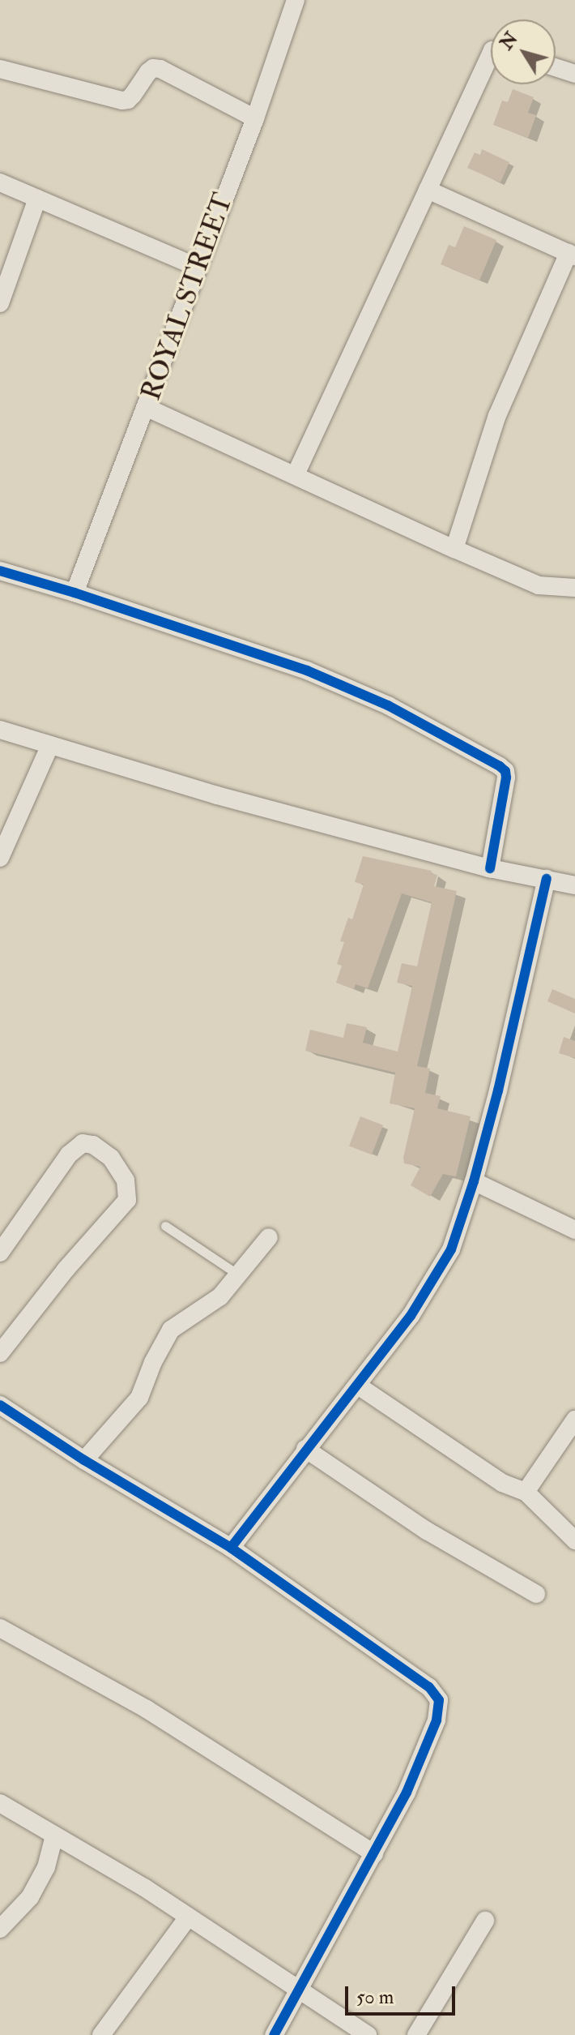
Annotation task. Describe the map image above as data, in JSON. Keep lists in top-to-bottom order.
{
  "streets": {
    "street": ["ROYAL STREET"]
  },
  "scale_bar": "50 m",
  "north": "top left"
}
